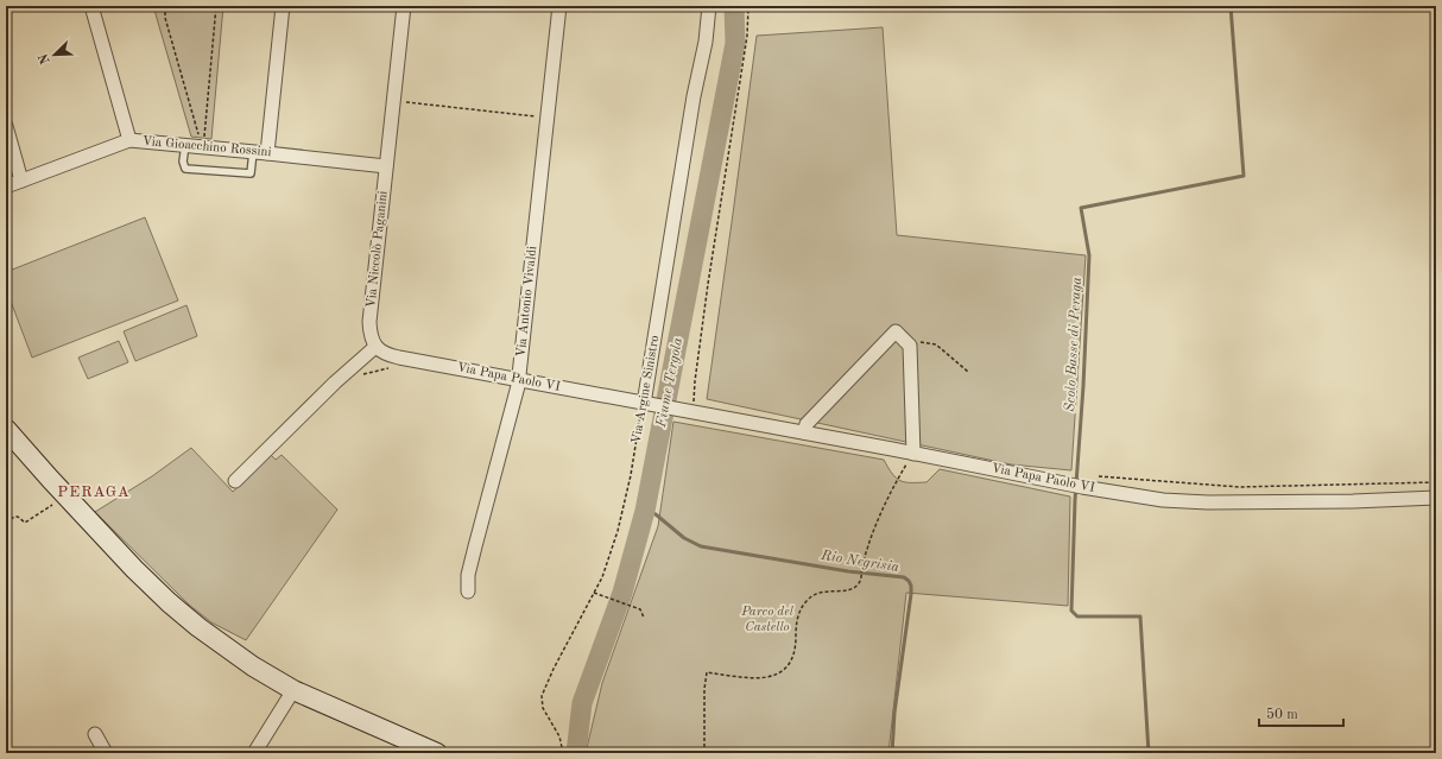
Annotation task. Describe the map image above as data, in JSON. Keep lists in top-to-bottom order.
{
  "streets": {
    "street": [
      "Via Gioacchino Rossini",
      "Via Niccolò Paganini",
      "Via Antonio Vivaldi",
      "Via Papa Paolo VI",
      "Via Argine Sinistro"
    ]
  },
  "crossings": [
    ["Via Gioacchino Rossini", "Via Niccolò Paganini"],
    ["Via Niccolò Paganini", "Via Papa Paolo VI"],
    ["Via Antonio Vivaldi", "Via Papa Paolo VI"],
    ["Via Papa Paolo VI", "Via Argine Sinistro"]
  ],
  "districts": ["PERAGA"],
  "water": ["Scolo Basse di Peraga", "Fiume Tergola", "Rio Negrisia"],
  "parks": ["Parco del Castello"],
  "scale_bar": "50 m",
  "north": "bottom left"
}
